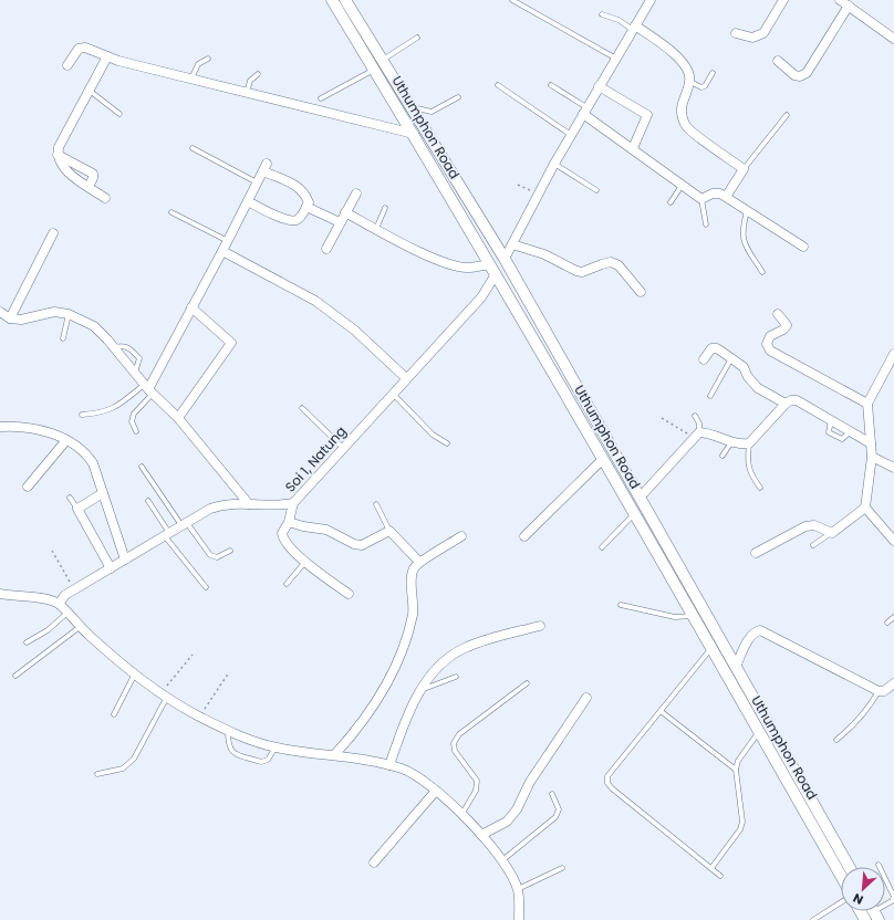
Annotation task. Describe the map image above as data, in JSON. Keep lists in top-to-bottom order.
{
  "streets": {
    "street": ["Uthumphon Road", "Soi 1, Natung"]
  },
  "crossings": [
    ["Uthumphon Road", "Soi 1, Natung"]
  ],
  "north": "bottom left"
}
